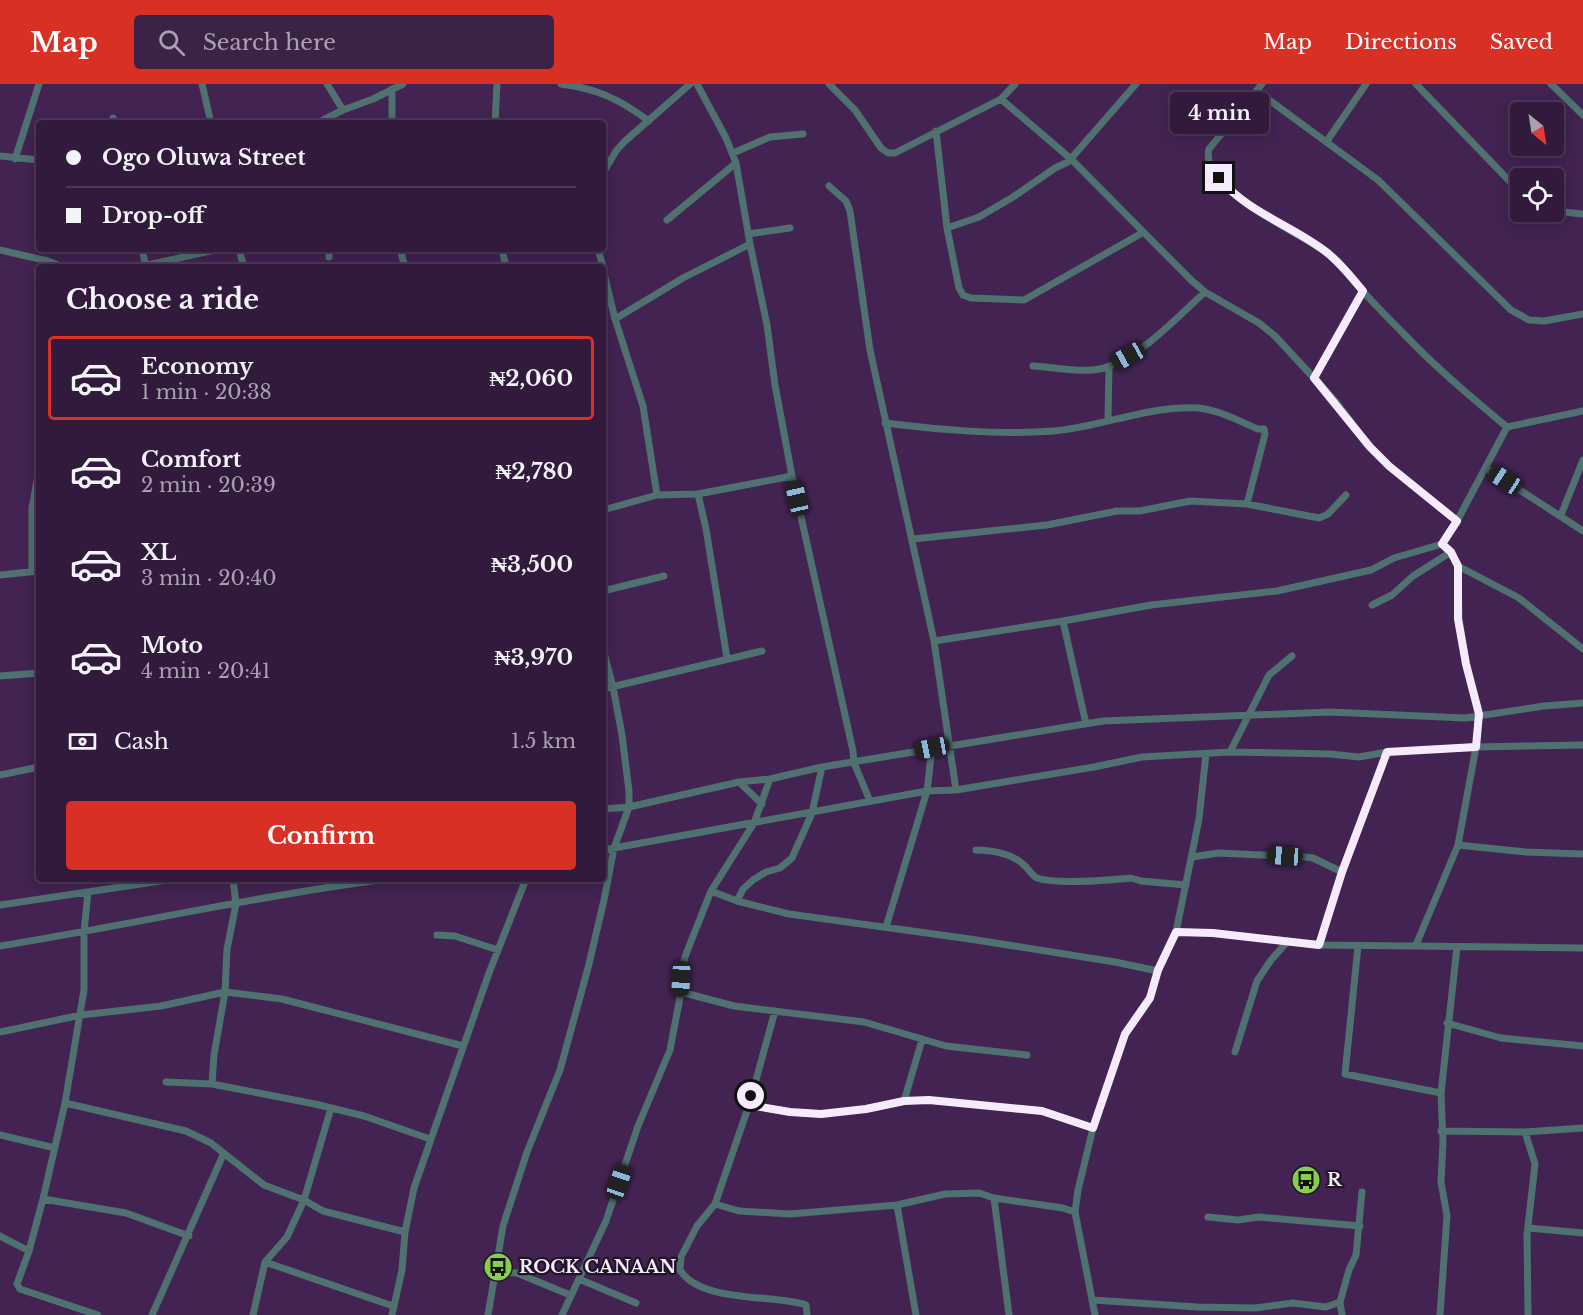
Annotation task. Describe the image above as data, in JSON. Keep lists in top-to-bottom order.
{
  "places": {
    "bus stop": ["R", "ROCK CANAAN"]
  },
  "north": "bottom right",
  "page": {
    "header": "Map",
    "search": "Search here",
    "nav": ["Map", "Directions", "Saved"],
    "bubble": "4 min",
    "banner": ["Ogo Oluwa Street", "Drop-off"],
    "heading": "Choose a ride",
    "list": [
      {
        "name": "Economy",
        "note": "1 min · 20:38",
        "value": "₦2,060"
      },
      {
        "name": "Comfort",
        "note": "2 min · 20:39",
        "value": "₦2,780"
      },
      {
        "name": "XL",
        "note": "3 min · 20:40",
        "value": "₦3,500"
      },
      {
        "name": "Moto",
        "note": "4 min · 20:41",
        "value": "₦3,970"
      }
    ],
    "pay": ["Cash", "1.5 km"],
    "buttons": "Confirm"
  }
}
